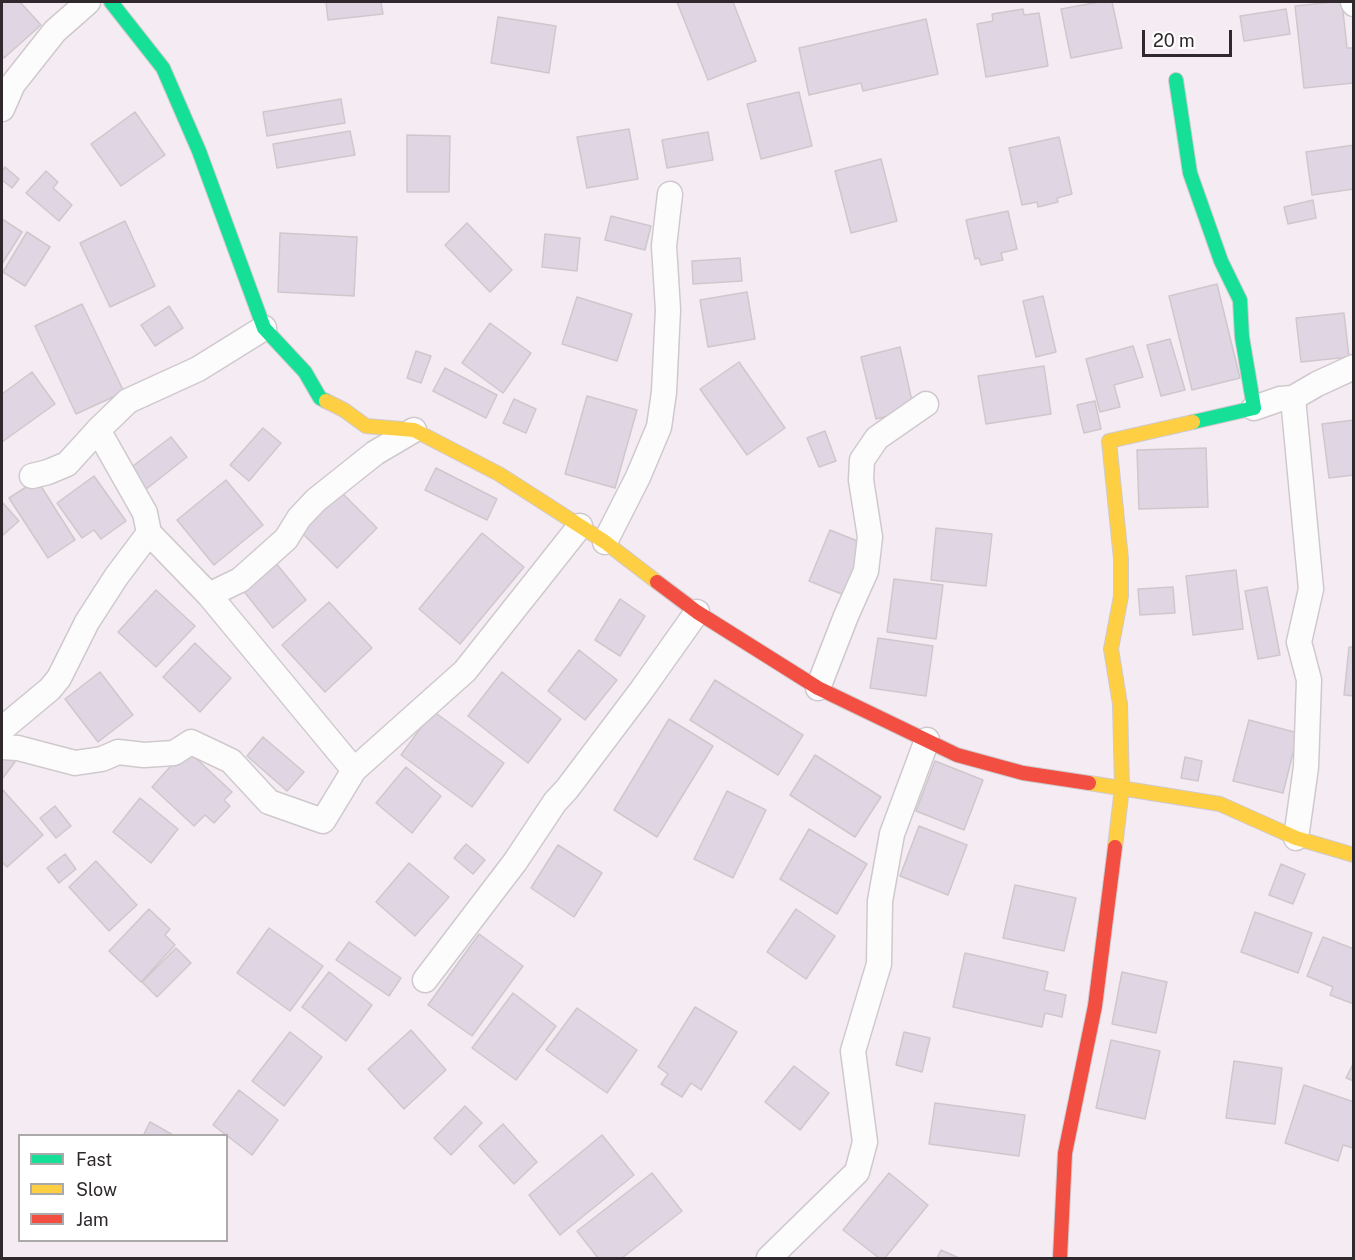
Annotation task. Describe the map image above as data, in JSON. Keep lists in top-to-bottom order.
{
  "legend": ["Fast", "Slow", "Jam"],
  "scale_bar": "20 m"
}
